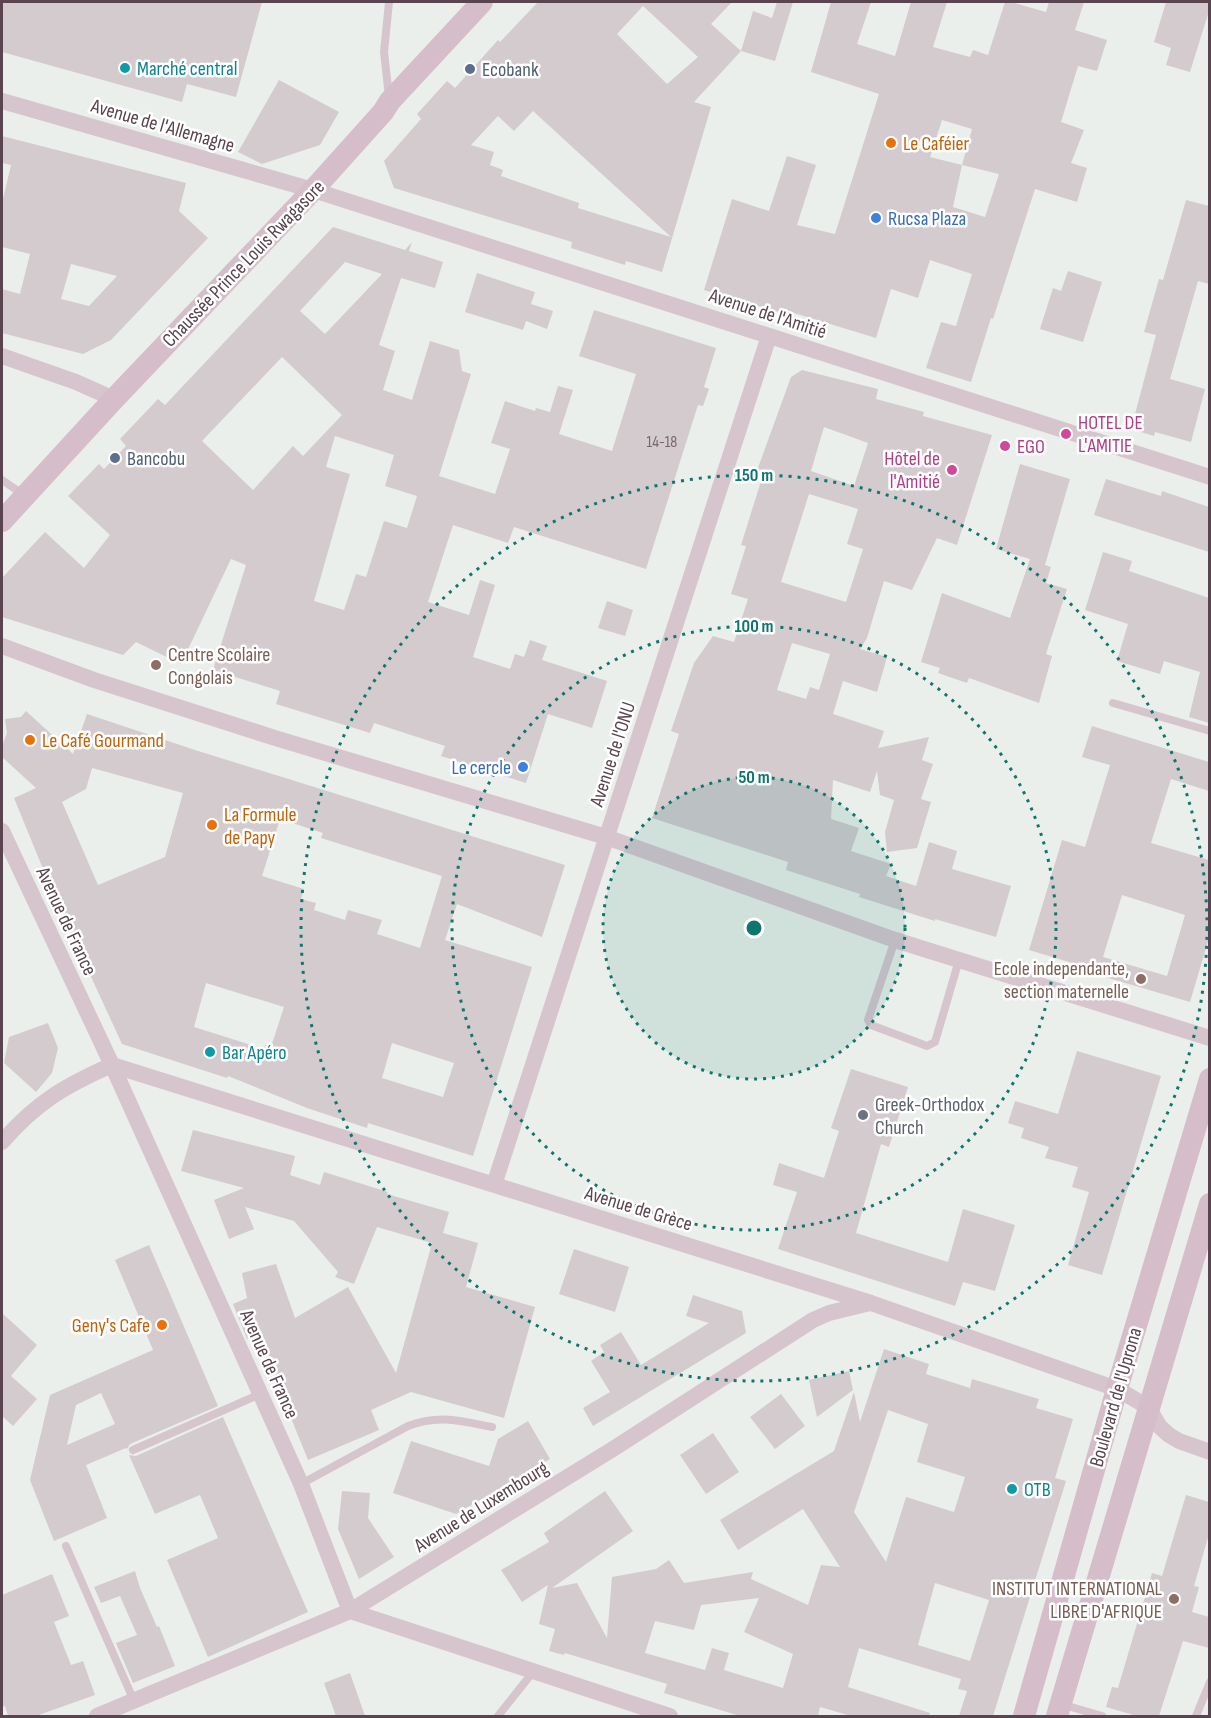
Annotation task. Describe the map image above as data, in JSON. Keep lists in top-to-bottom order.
{
  "streets": {
    "street": [
      "Avenue de l'Allemagne",
      "Chaussée Prince Louis Rwagasore",
      "Avenue de l'Amitié",
      "Avenue de l'ONU",
      "Avenue de France",
      "Avenue de Grèce",
      "Boulevard de l'Uprona",
      "Avenue de Luxembourg"
    ]
  },
  "crossings": [
    ["Avenue de l'Allemagne", "Chaussée Prince Louis Rwagasore"],
    ["Avenue de l'Allemagne", "Avenue de l'Amitié"],
    ["Chaussée Prince Louis Rwagasore", "Avenue de l'Amitié"],
    ["Avenue de l'Amitié", "Avenue de l'ONU"],
    ["Avenue de l'ONU", "Avenue de Grèce"],
    ["Avenue de France", "Avenue de Grèce"],
    ["Avenue de France", "Avenue de Luxembourg"],
    ["Avenue de Grèce", "Boulevard de l'Uprona"],
    ["Avenue de Grèce", "Avenue de Luxembourg"]
  ],
  "places": [
    "Marché central",
    "Ecobank",
    "Le Caféier",
    "Rucsa Plaza",
    "HOTEL DE L'AMITIE",
    "EGO",
    "Bancobu",
    "Hôtel de l'Amitié",
    "Centre Scolaire Congolais",
    "Le Café Gourmand",
    "Le cercle",
    "La Formule de Papy",
    "Ecole independante, section maternelle",
    "Bar Apéro",
    "Greek-Orthodox Church",
    "Geny's Cafe",
    "OTB",
    "INSTITUT INTERNATIONAL LIBRE D'AFRIQUE"
  ],
  "house_numbers": ["14-18"],
  "rings": ["150 m", "100 m", "50 m"]
}
